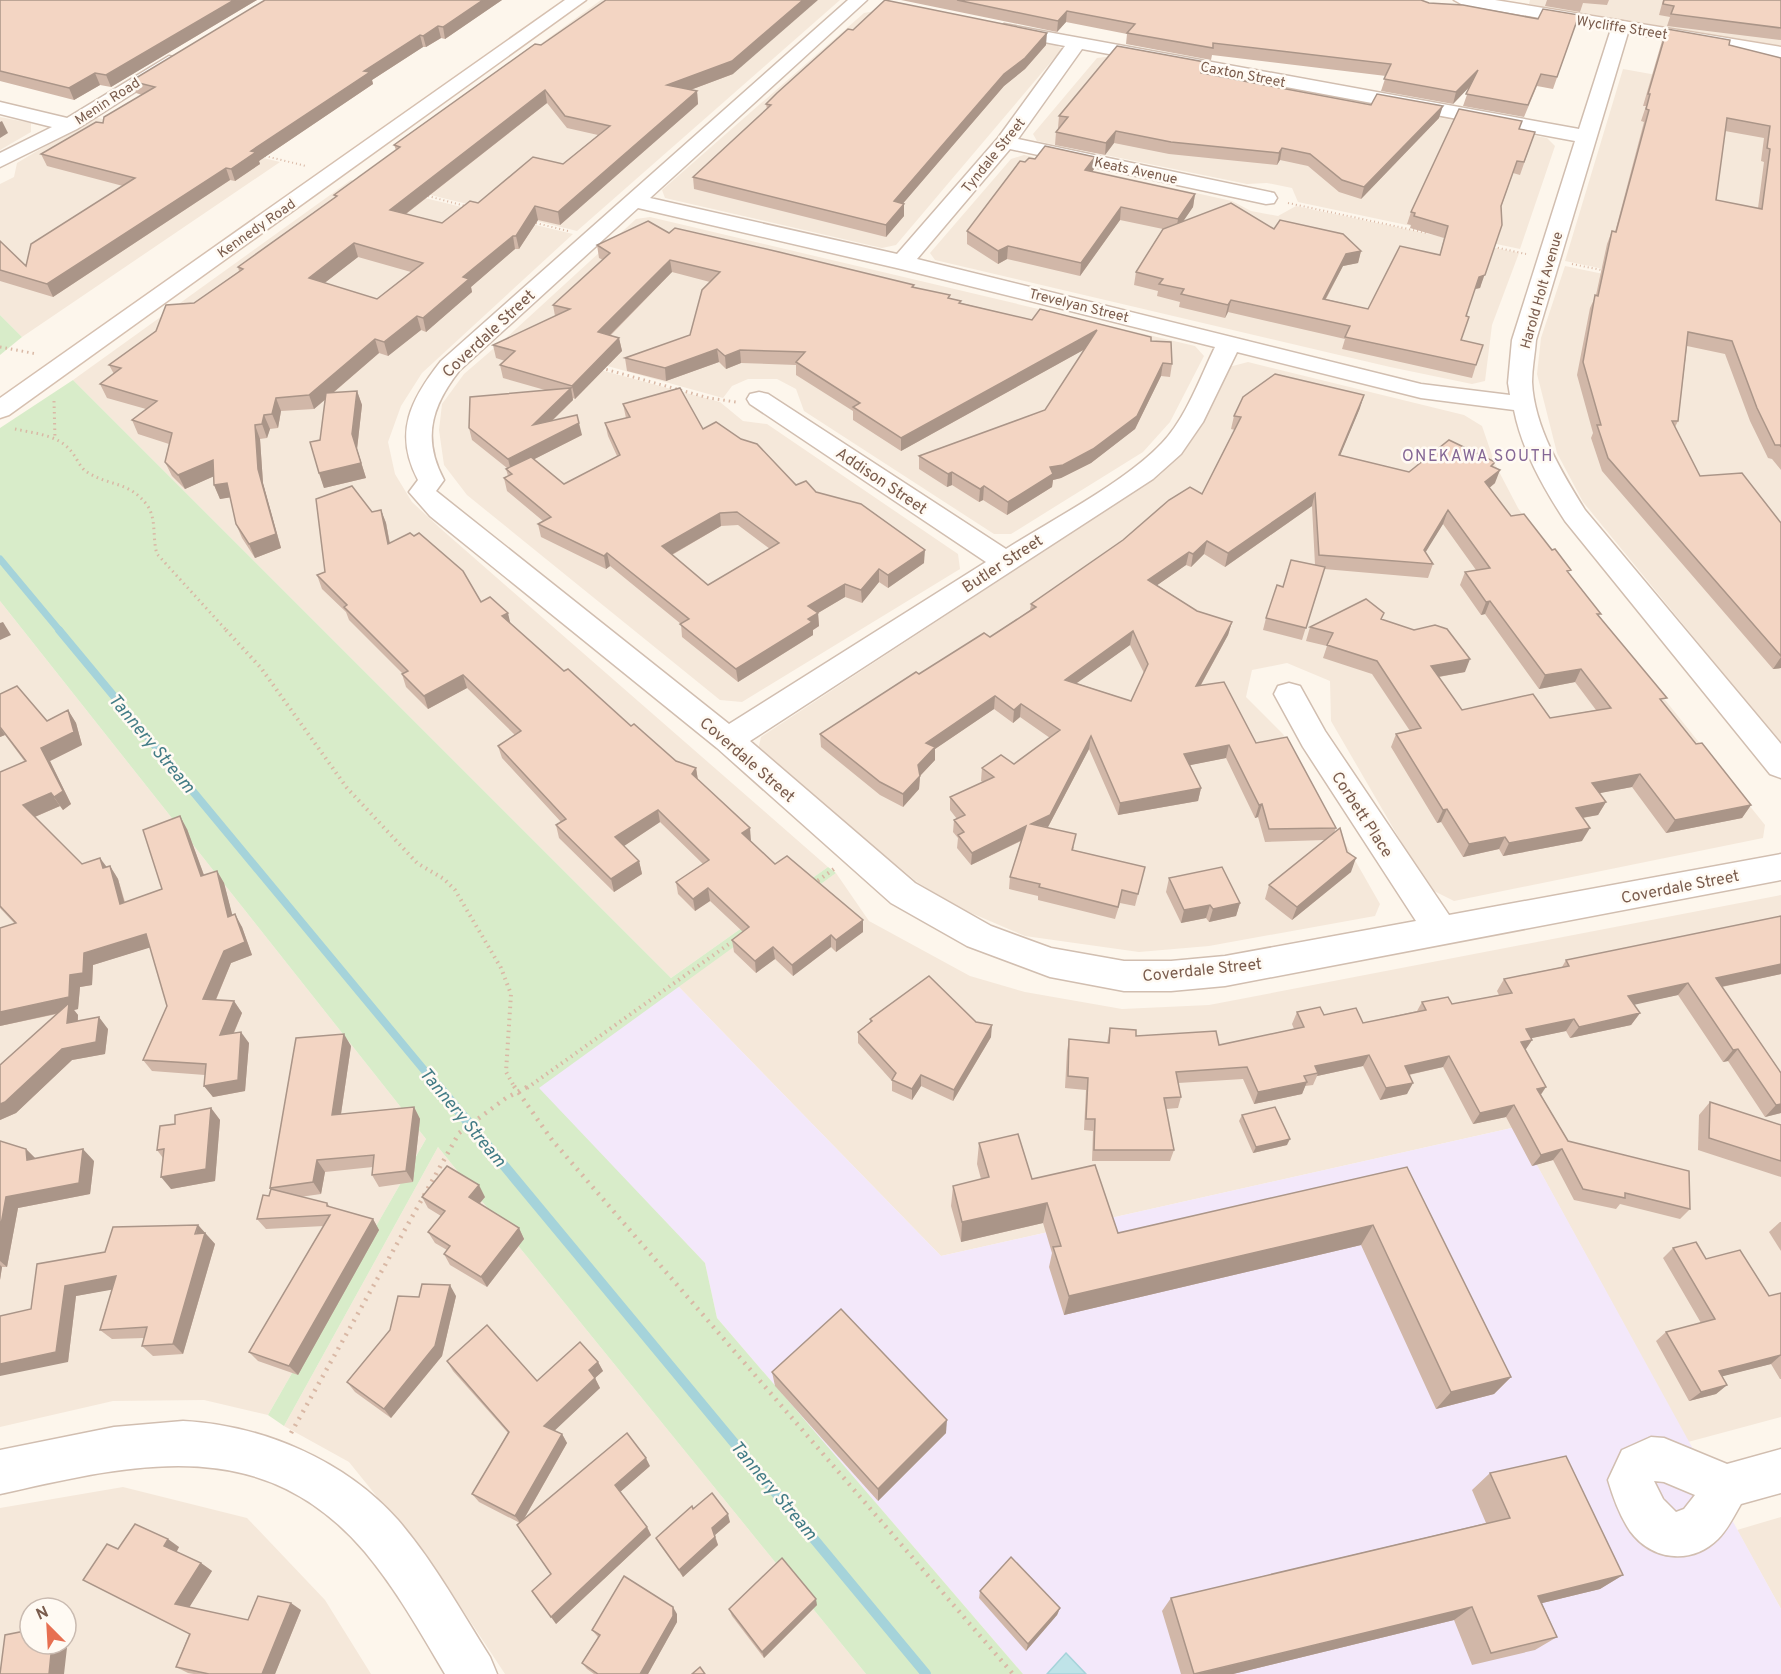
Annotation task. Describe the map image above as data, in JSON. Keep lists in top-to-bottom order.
{
  "streets": {
    "street": [
      "Wycliffe Street",
      "Caxton Street",
      "Menin Road",
      "Tyndale Street",
      "Keats Avenue",
      "Kennedy Road",
      "Harold Holt Avenue",
      "Trevelyan Street",
      "Coverdale Street",
      "Addison Street",
      "Butler Street",
      "Corbett Place"
    ]
  },
  "crossings": [
    ["Wycliffe Street", "Harold Holt Avenue"],
    ["Caxton Street", "Tyndale Street"],
    ["Caxton Street", "Harold Holt Avenue"],
    ["Tyndale Street", "Keats Avenue"],
    ["Tyndale Street", "Trevelyan Street"],
    ["Harold Holt Avenue", "Trevelyan Street"],
    ["Trevelyan Street", "Coverdale Street"],
    ["Trevelyan Street", "Butler Street"],
    ["Coverdale Street", "Butler Street"],
    ["Coverdale Street", "Corbett Place"],
    ["Addison Street", "Butler Street"]
  ],
  "districts": ["ONEKAWA SOUTH"],
  "water": ["Tannery Stream"],
  "north": "top left"
}
